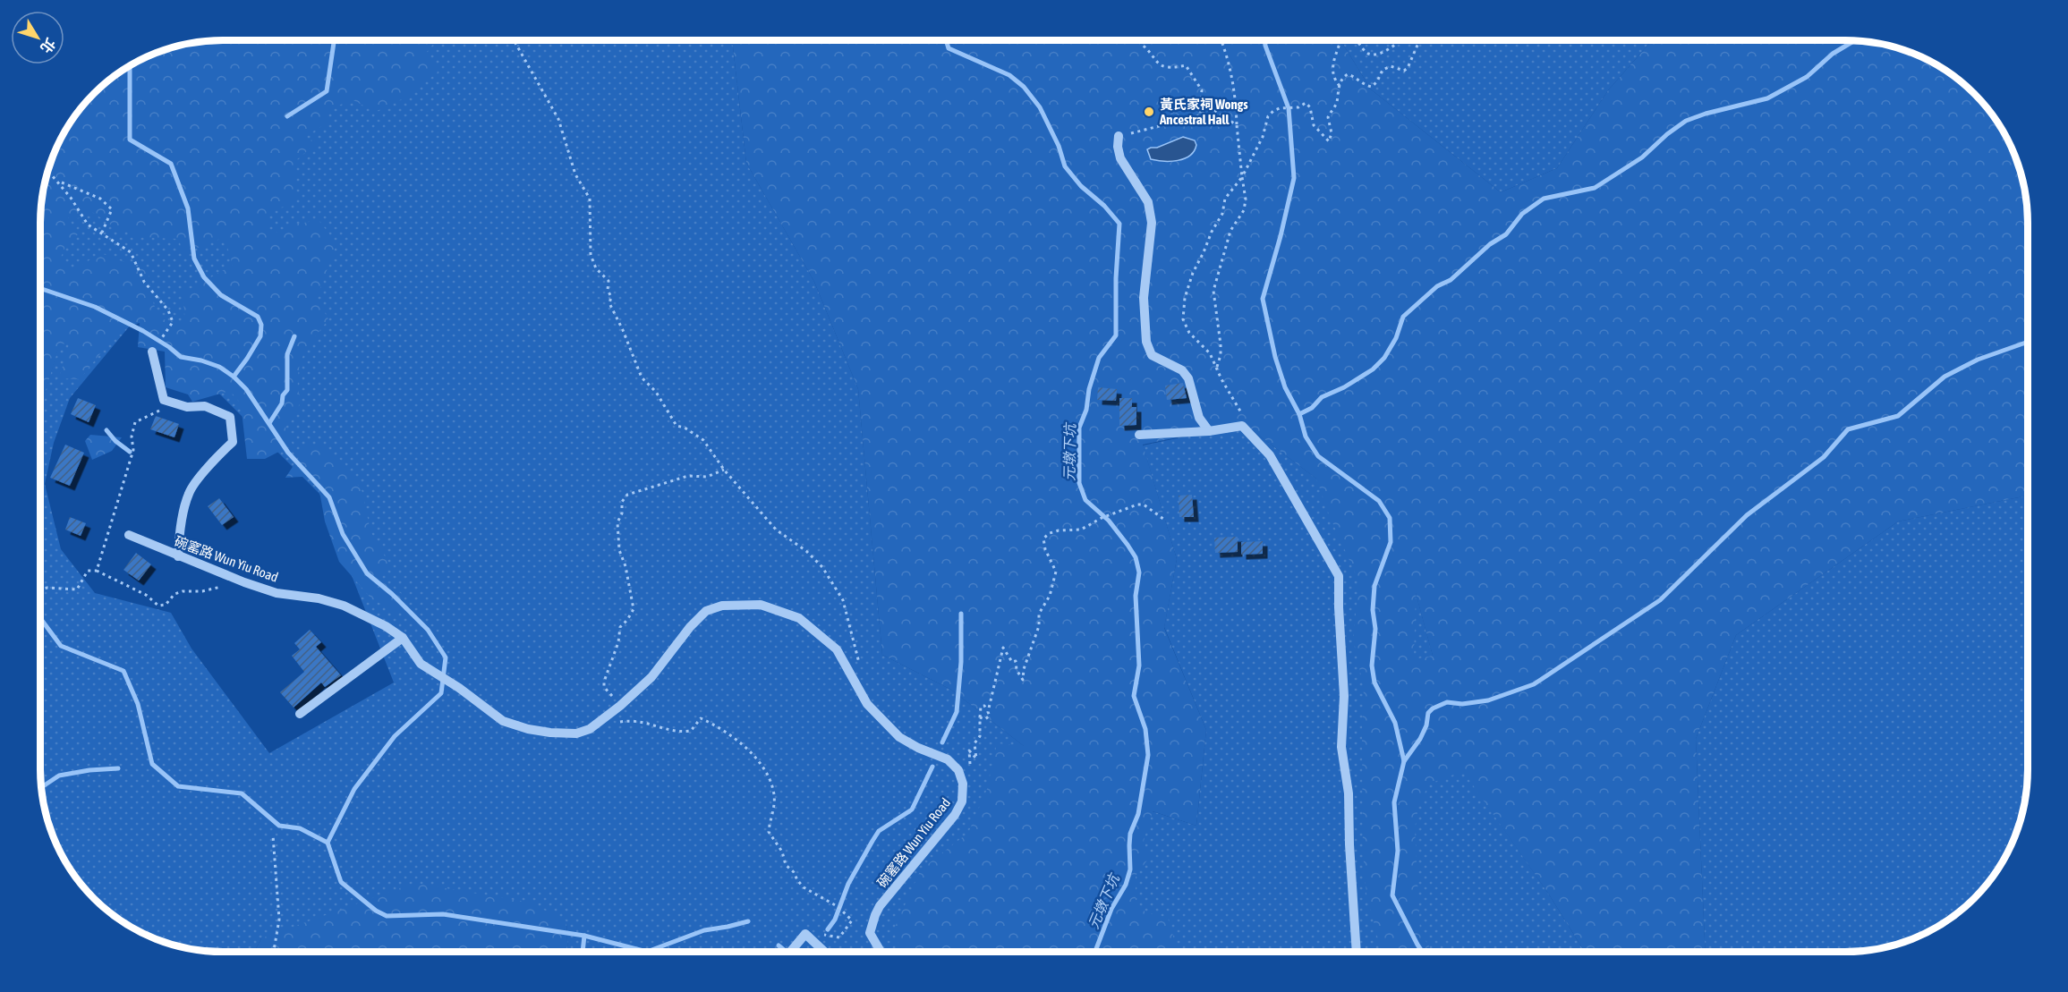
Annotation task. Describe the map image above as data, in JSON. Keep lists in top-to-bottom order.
{
  "streets": {
    "street": ["碗窰路 Wun Yiu Road"]
  },
  "water": ["元墩下坑"],
  "places": ["黃氏家祠 Wongs Ancestral Hall"],
  "north": "bottom right"
}
